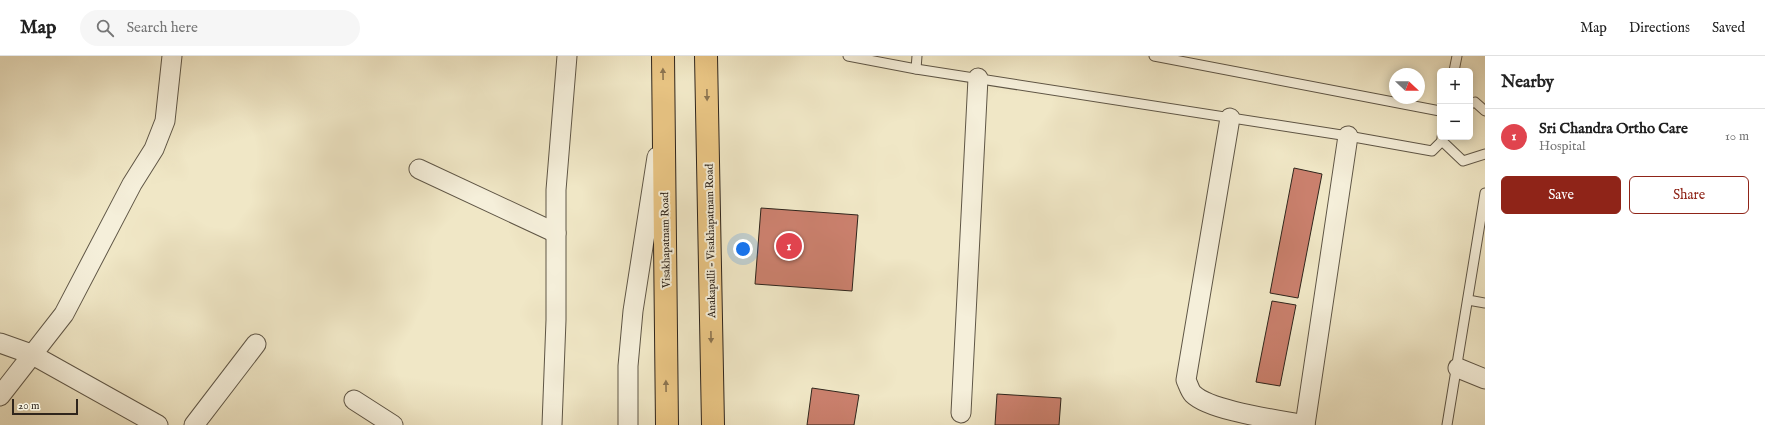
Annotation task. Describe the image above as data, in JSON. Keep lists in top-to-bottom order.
{
  "streets": {
    "main road": ["Visakhapatnam Road", "Anakapalli - Visakhapatnam Road"]
  },
  "one_way": ["Visakhapatnam Road", "Anakapalli - Visakhapatnam Road"],
  "scale_bar": "20 m",
  "north": "right",
  "page": {
    "header": "Map",
    "search": "Search here",
    "nav": ["Map", "Directions", "Saved"],
    "heading": "Nearby",
    "map_buttons": ["+", "−"],
    "list": [
      {
        "mark": "1",
        "name": "Sri Chandra Ortho Care",
        "note": "Hospital",
        "value": "10 m"
      }
    ],
    "buttons": ["Save", "Share"],
    "pins": "1",
    "scale": "20 m"
  }
}
